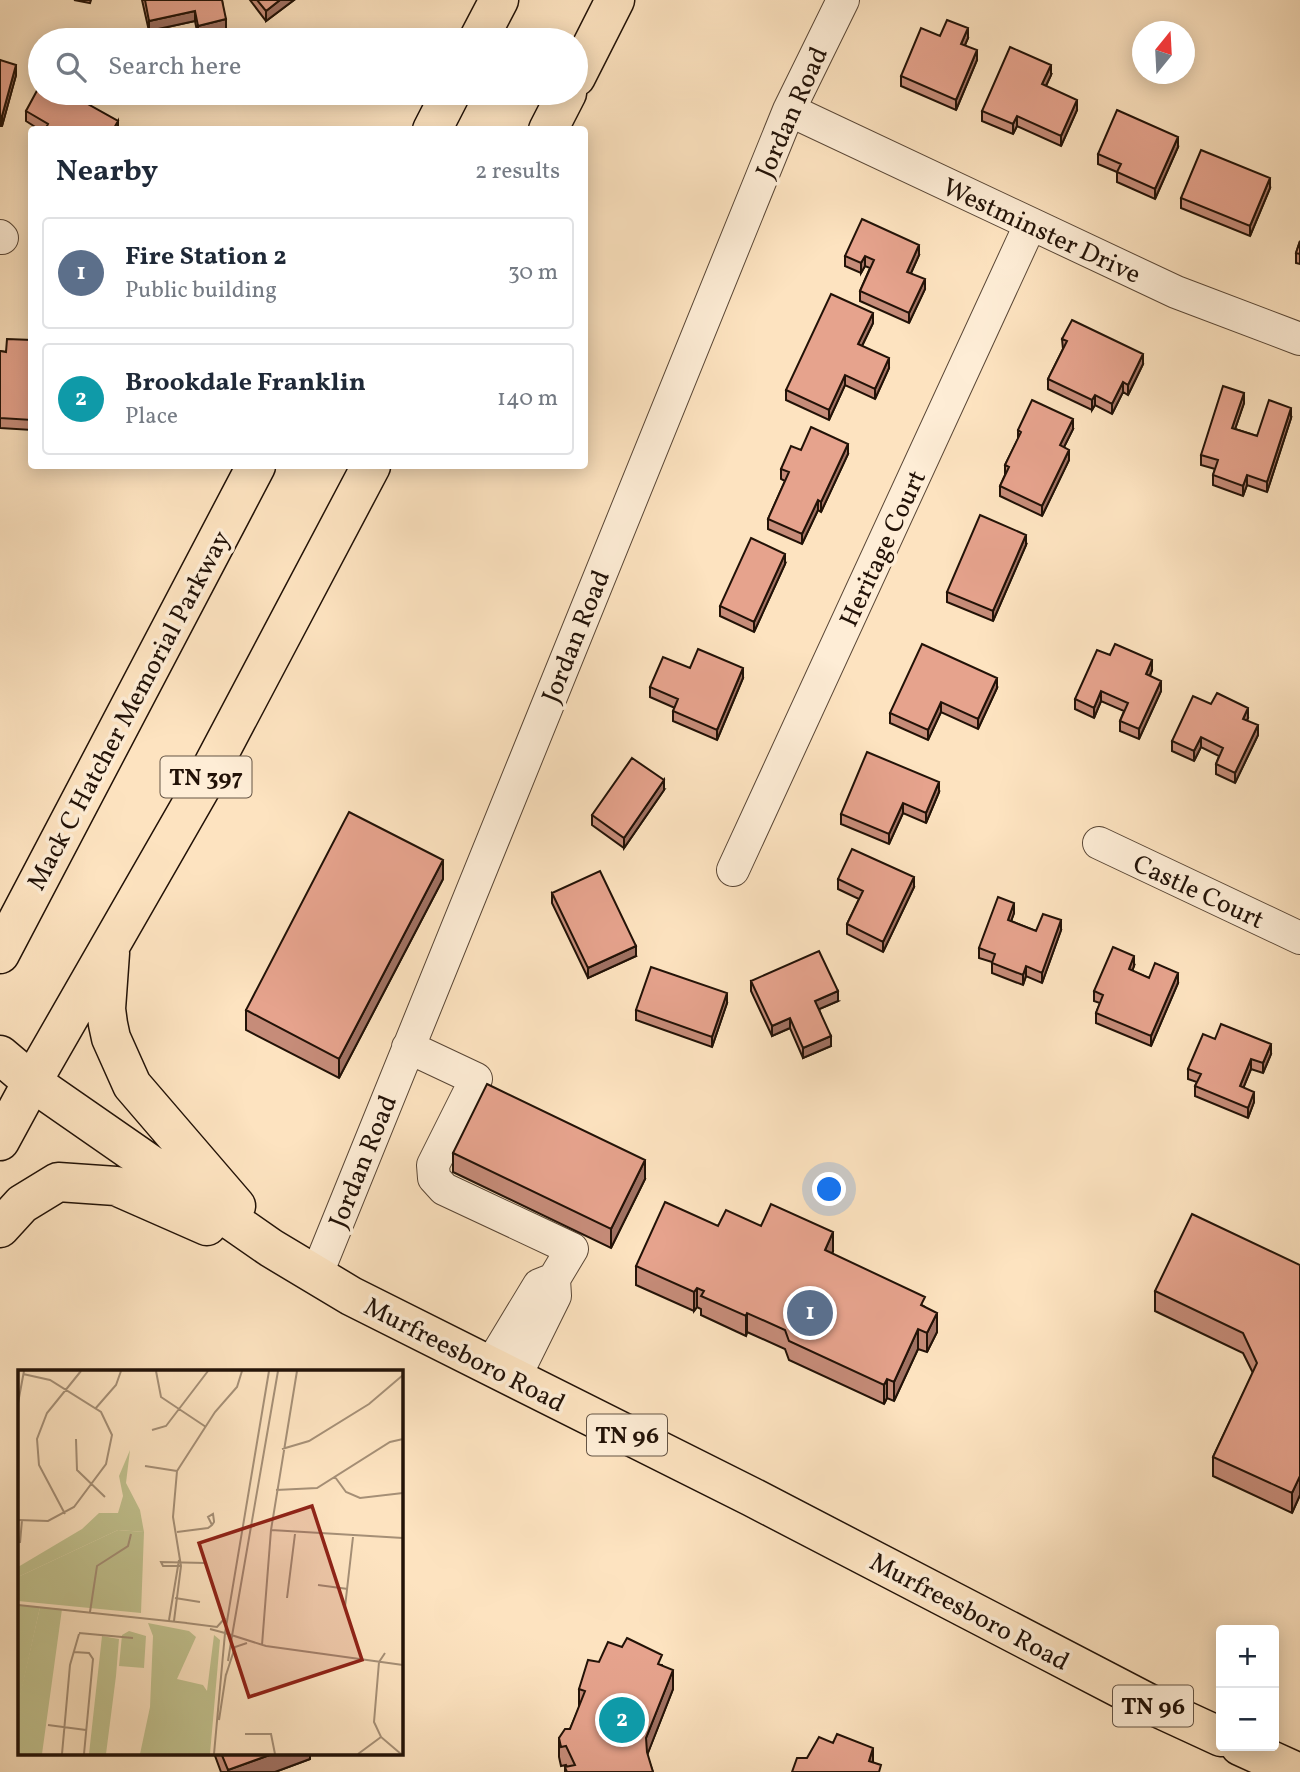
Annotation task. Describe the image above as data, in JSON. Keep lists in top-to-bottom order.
{
  "streets": {
    "main road": [
      "Mack C Hatcher Memorial Parkway",
      "TN 397",
      "Murfreesboro Road",
      "TN 96"
    ],
    "street": [
      "Jordan Road",
      "Westminster Drive",
      "Heritage Court",
      "Castle Court"
    ]
  },
  "crossings": [
    ["Jordan Road", "Westminster Drive"],
    ["Jordan Road", "Murfreesboro Road"],
    ["Westminster Drive", "Heritage Court"],
    ["TN 397", "Murfreesboro Road"]
  ],
  "north": "top",
  "page": {
    "search": "Search here",
    "heading": ["Nearby", "2 results"],
    "list": [
      {
        "mark": "1",
        "name": "Fire Station 2",
        "note": "Public building",
        "value": "30 m"
      },
      {
        "mark": "2",
        "name": "Brookdale Franklin",
        "note": "Place",
        "value": "140 m"
      }
    ],
    "pins": ["1", "2"],
    "map_buttons": ["+", "−"]
  }
}
